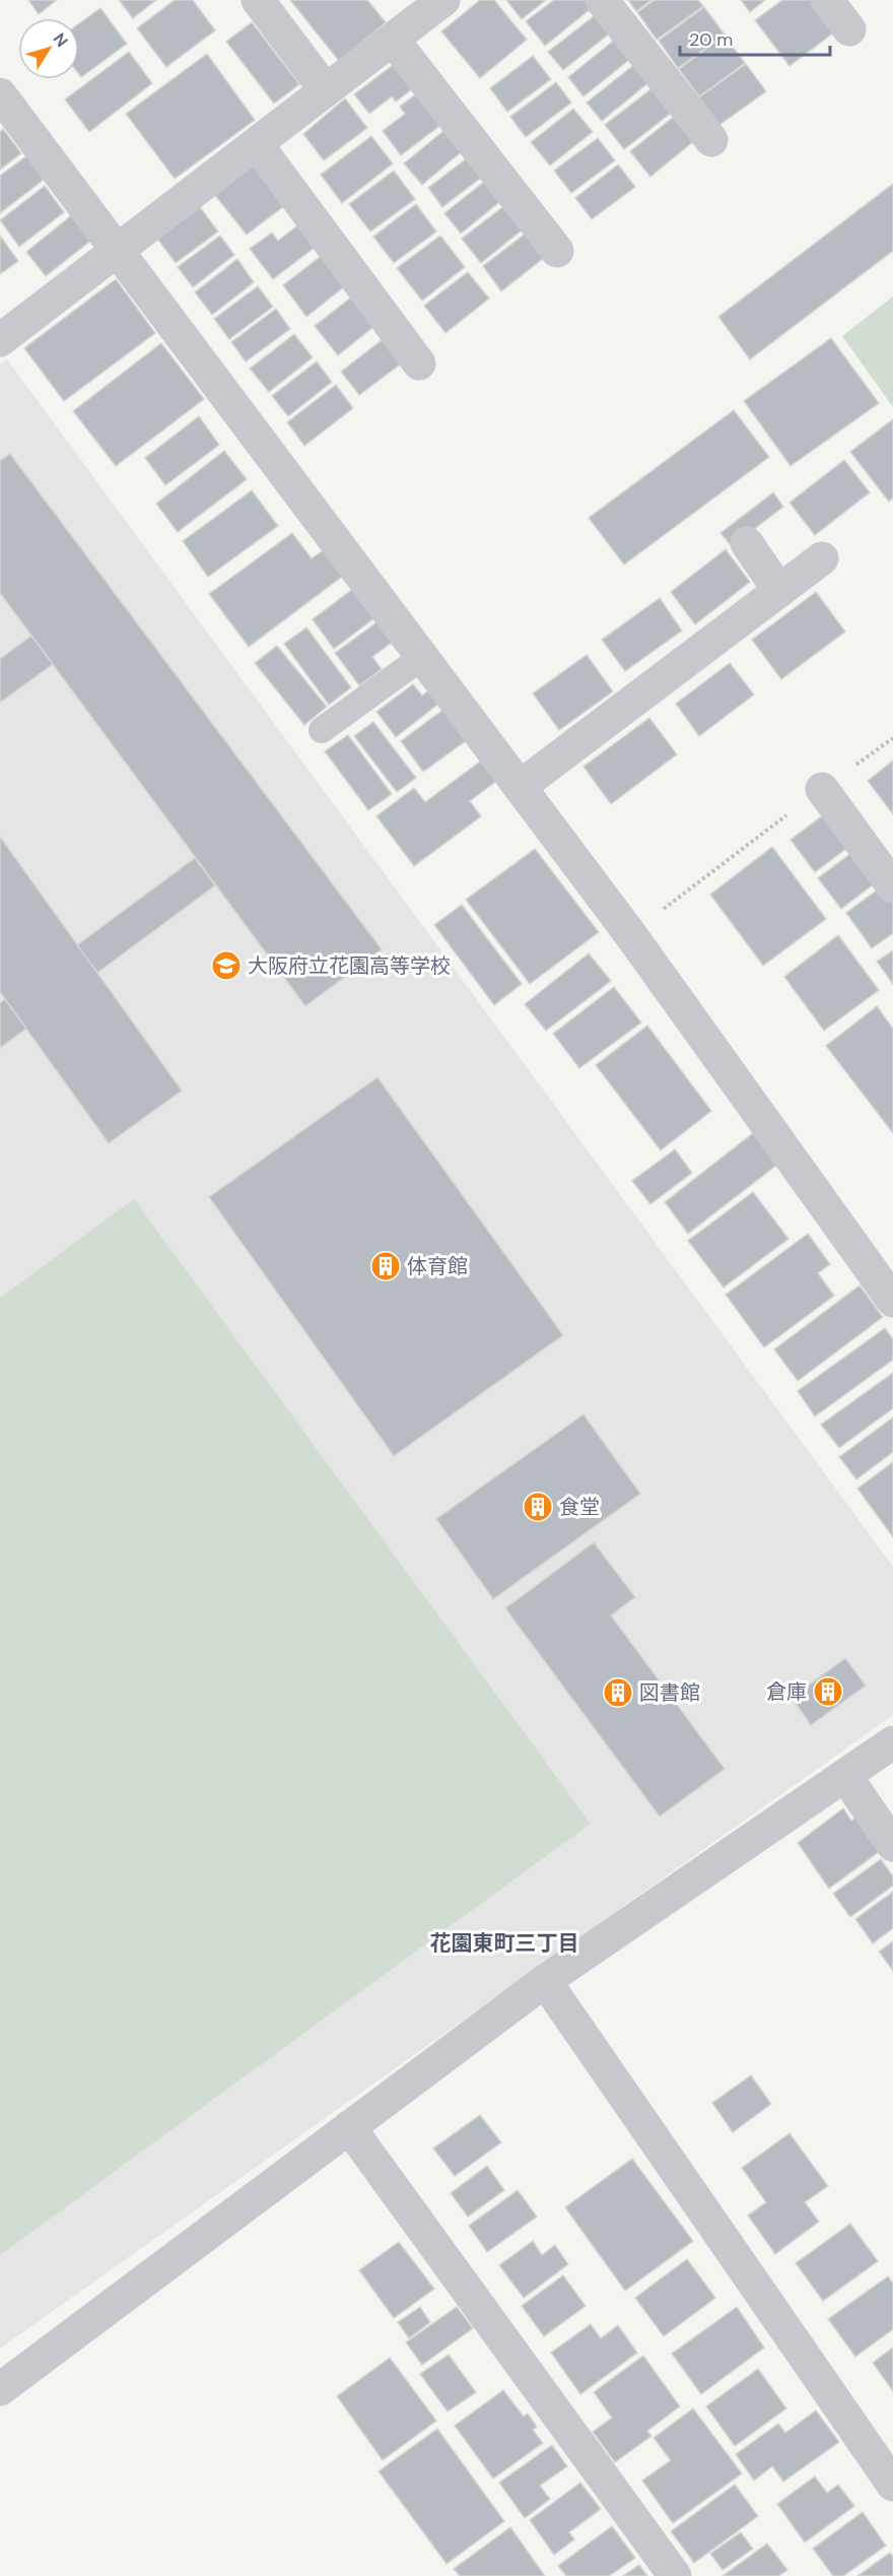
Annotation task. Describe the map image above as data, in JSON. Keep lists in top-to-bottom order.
{
  "districts": ["花園東町三丁目"],
  "places": {
    "school or university": ["大阪府立花園高等学校"],
    "building": [
      "体育館",
      "食堂",
      "倉庫",
      "図書館"
    ]
  },
  "scale_bar": "20 m",
  "north": "top right"
}
